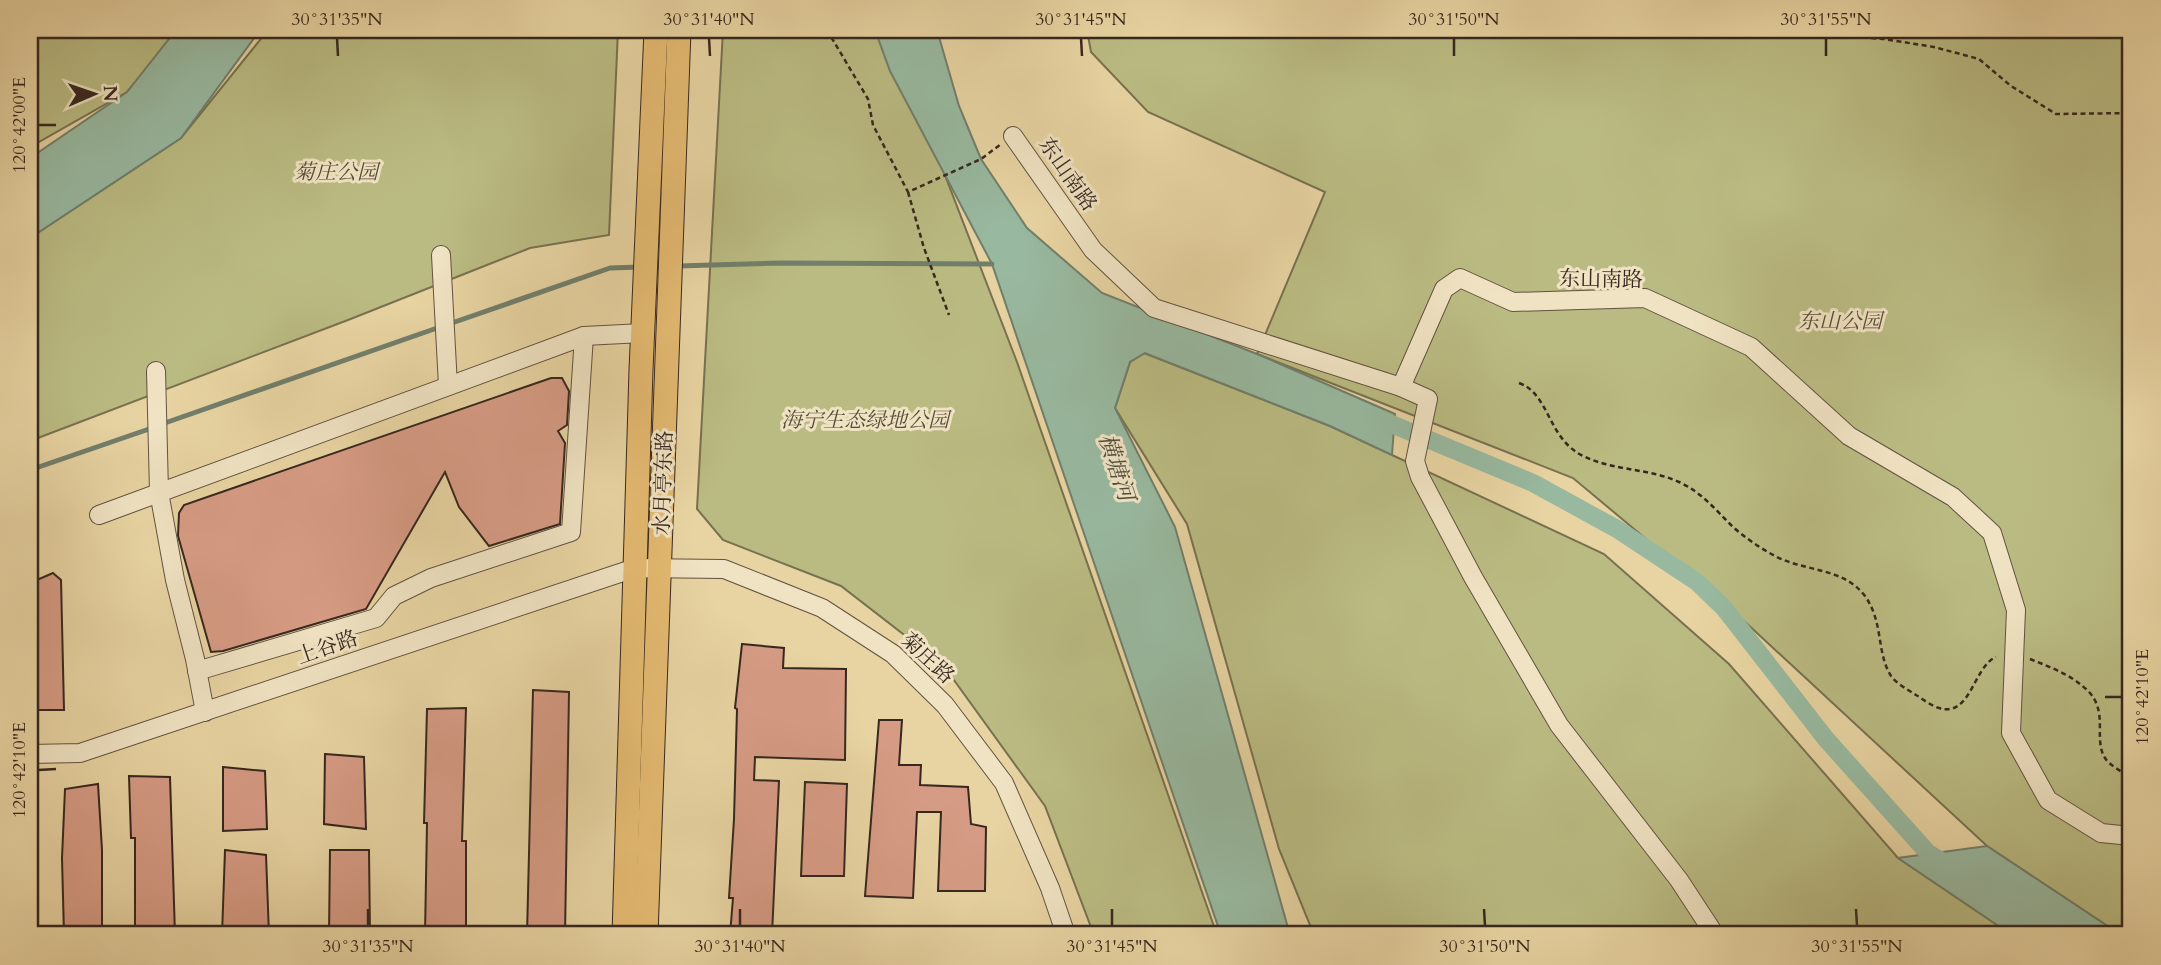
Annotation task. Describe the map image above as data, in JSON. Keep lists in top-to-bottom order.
{
  "streets": {
    "main road": ["水月亭东路"],
    "street": ["东山南路", "上谷路", "菊庄路"]
  },
  "crossings": [
    ["水月亭东路", "上谷路"],
    ["水月亭东路", "菊庄路"],
    ["上谷路", "菊庄路"]
  ],
  "water": ["横塘河"],
  "parks": ["菊庄公园", "东山公园", "海宁生态绿地公园"],
  "north": "right",
  "coordinates": [
    "30°31'35\"N",
    "30°31'40\"N",
    "30°31'45\"N",
    "30°31'50\"N",
    "30°31'55\"N",
    "120°42'00\"E",
    "120°42'10\"E"
  ]
}
